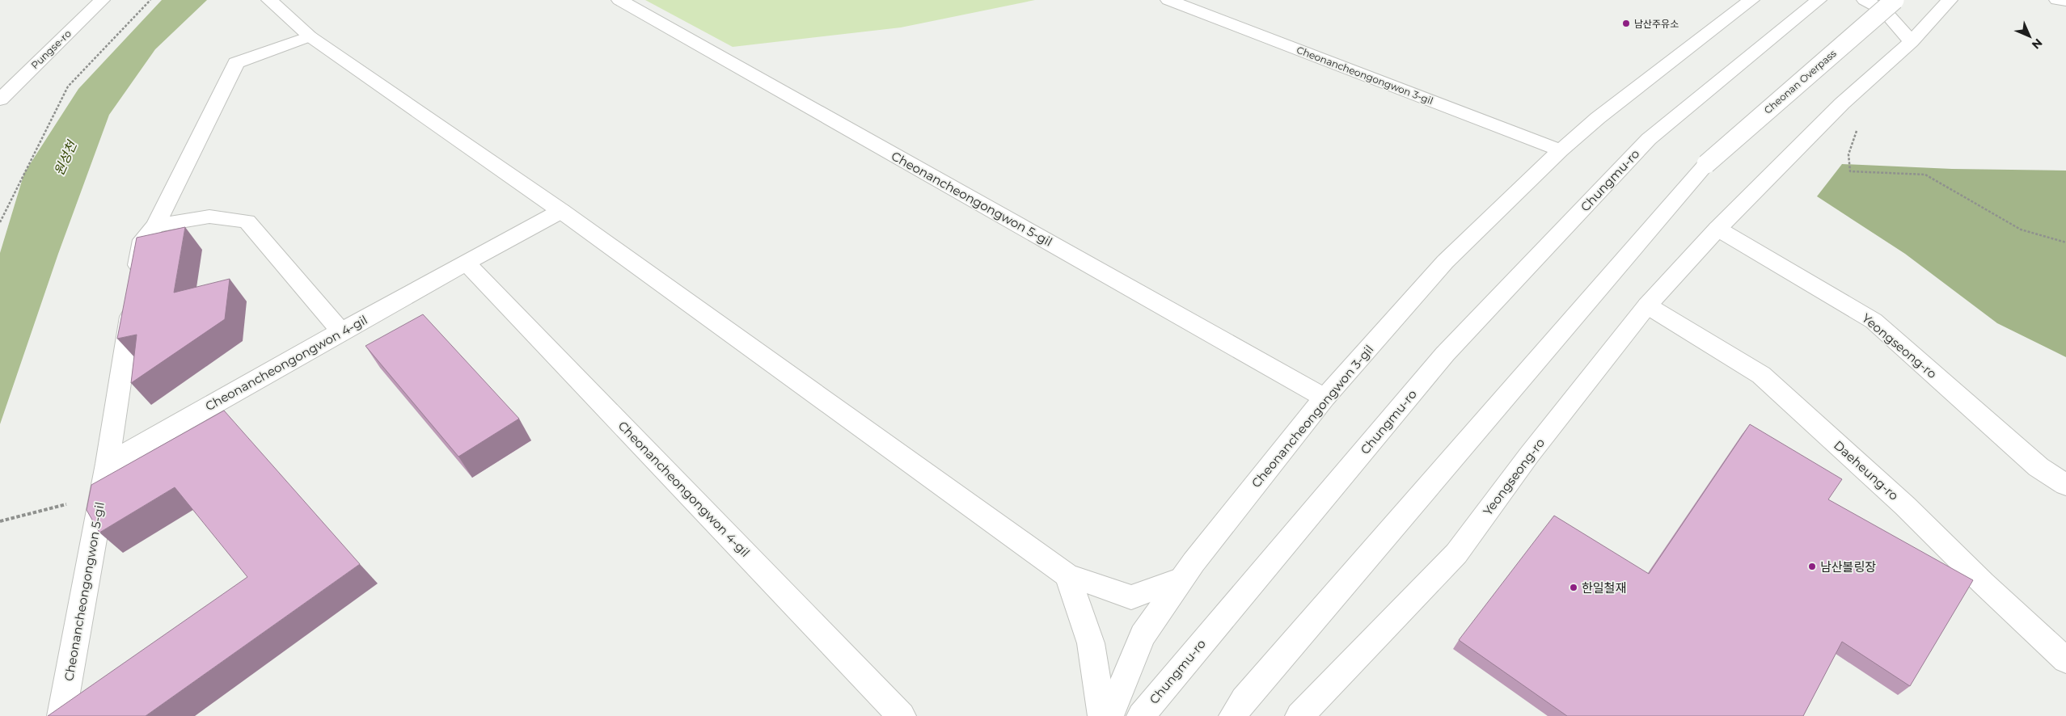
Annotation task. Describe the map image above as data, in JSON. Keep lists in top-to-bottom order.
{
  "streets": {
    "street": [
      "Pungse-ro",
      "Cheonancheongongwon 3-gil",
      "Cheonan Overpass",
      "Chungmu-ro",
      "Cheonancheongongwon 5-gil",
      "Yeongseong-ro",
      "Cheonancheongongwon 4-gil",
      "Daeheung-ro"
    ]
  },
  "crossings": [
    ["Cheonancheongongwon 3-gil", "Cheonancheongongwon 5-gil"],
    ["Cheonancheongongwon 5-gil", "Cheonancheongongwon 4-gil"],
    ["Yeongseong-ro", "Daeheung-ro"]
  ],
  "water": ["원성천"],
  "places": ["남산주유소", "남산볼링장", "한일철재"],
  "north": "bottom right"
}
